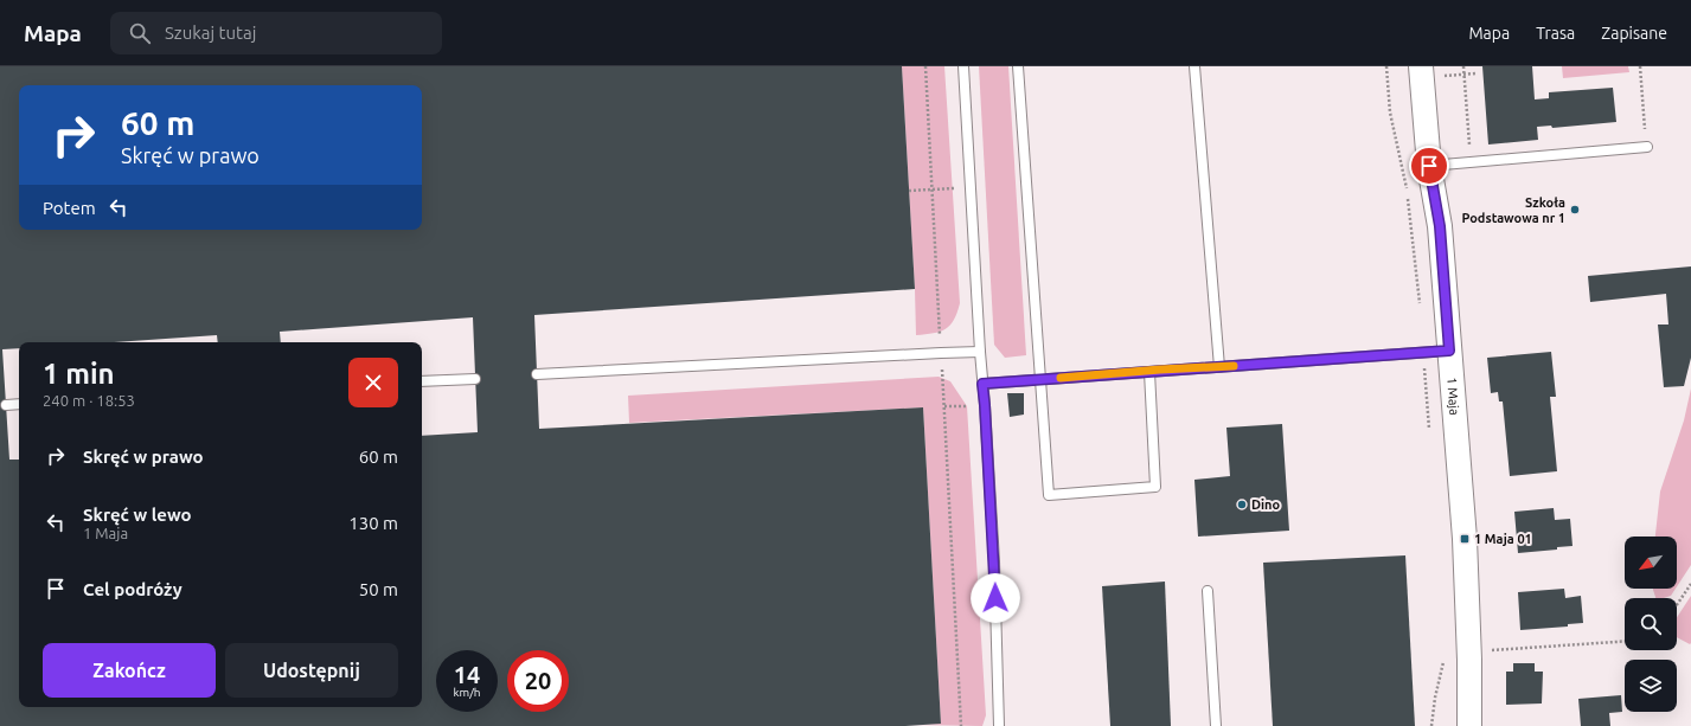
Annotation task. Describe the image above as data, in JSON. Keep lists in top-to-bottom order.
{
  "streets": {
    "street": ["1 Maja"]
  },
  "places": {
    "other": ["Szkoła Podstawowa nr 1", "Dino"],
    "transit": ["1 Maja 01"]
  },
  "north": "bottom left",
  "page": {
    "header": "Mapa",
    "search": "Szukaj tutaj",
    "nav": ["Mapa", "Trasa", "Zapisane"],
    "turn": ["60 m", "Skręć w prawo"],
    "then": "Potem",
    "heading": ["1 min", "240 m · 18:53"],
    "list": [
      {
        "name": "Skręć w prawo",
        "value": "60 m"
      },
      {
        "name": "Skręć w lewo",
        "note": "1 Maja",
        "value": "130 m"
      },
      {
        "name": "Cel podróży",
        "value": "50 m"
      }
    ],
    "buttons": ["Zakończ", "Udostępnij"],
    "speed": "14 km/h",
    "limit": "20"
  }
}
